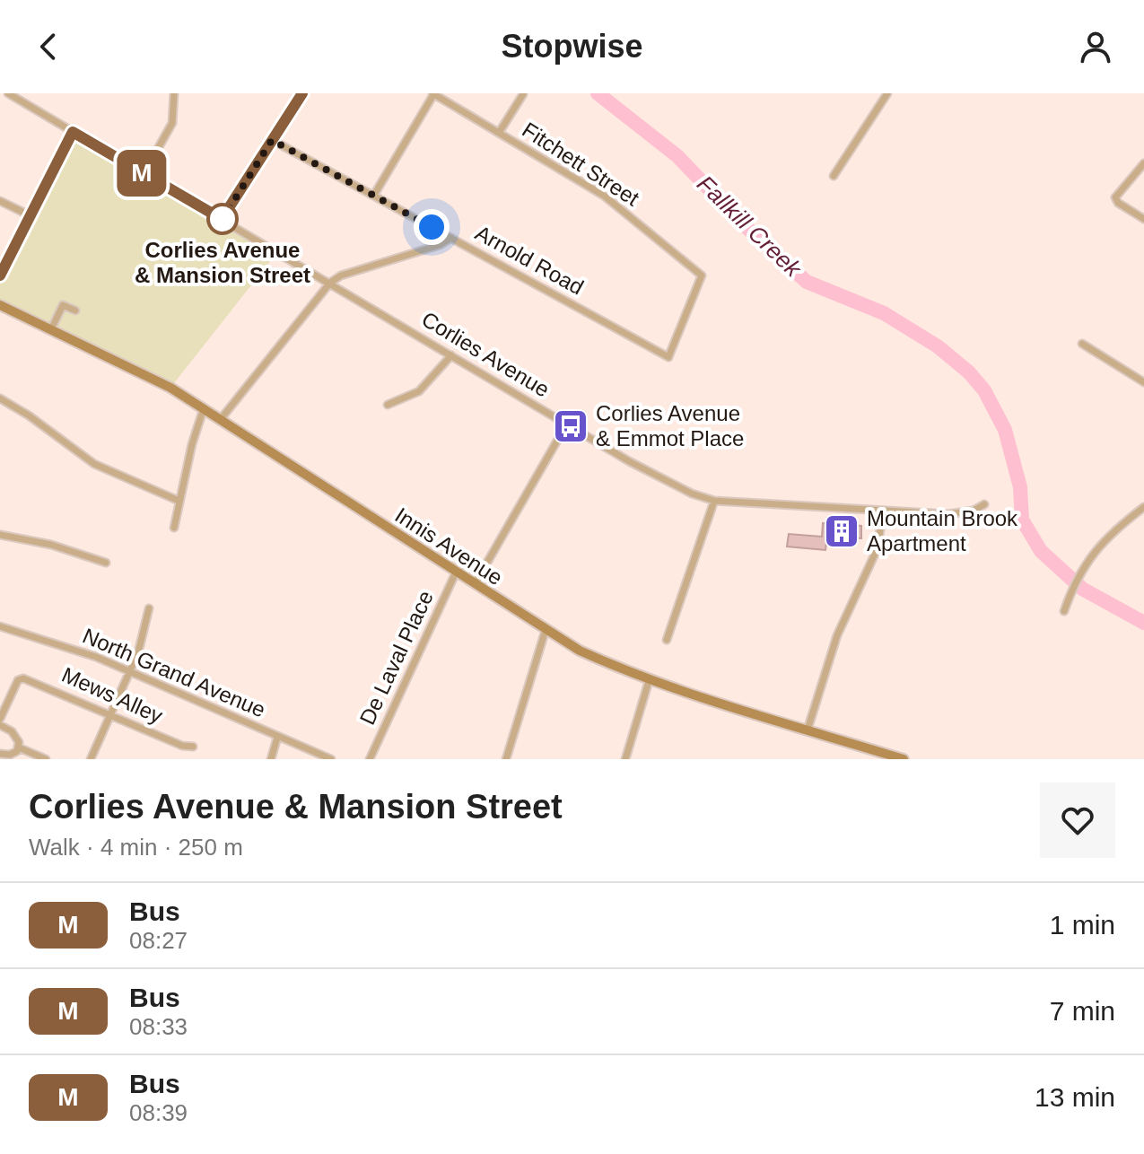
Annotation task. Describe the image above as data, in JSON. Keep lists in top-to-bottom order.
{
  "streets": {
    "main road": ["Innis Avenue"],
    "street": [
      "Fitchett Street",
      "Arnold Road",
      "Corlies Avenue",
      "De Laval Place",
      "North Grand Avenue",
      "Mews Alley"
    ]
  },
  "crossings": [
    ["Fitchett Street", "Arnold Road"],
    ["Arnold Road", "Corlies Avenue"],
    ["Arnold Road", "Innis Avenue"],
    ["Innis Avenue", "De Laval Place"]
  ],
  "water": ["Fallkill Creek"],
  "places": {
    "other": ["Corlies Avenue & Mansion Street"],
    "bus stop": ["Corlies Avenue & Emmot Place"],
    "building": ["Mountain Brook Apartment"]
  },
  "lines": ["bus line M"],
  "page": {
    "header": "Stopwise",
    "on_map": "M",
    "heading": ["Corlies Avenue & Mansion Street", "Walk · 4 min · 250 m"],
    "list": [
      {
        "mark": "M",
        "name": "Bus",
        "note": "08:27",
        "value": "1 min"
      },
      {
        "mark": "M",
        "name": "Bus",
        "note": "08:33",
        "value": "7 min"
      },
      {
        "mark": "M",
        "name": "Bus",
        "note": "08:39",
        "value": "13 min"
      }
    ]
  }
}
